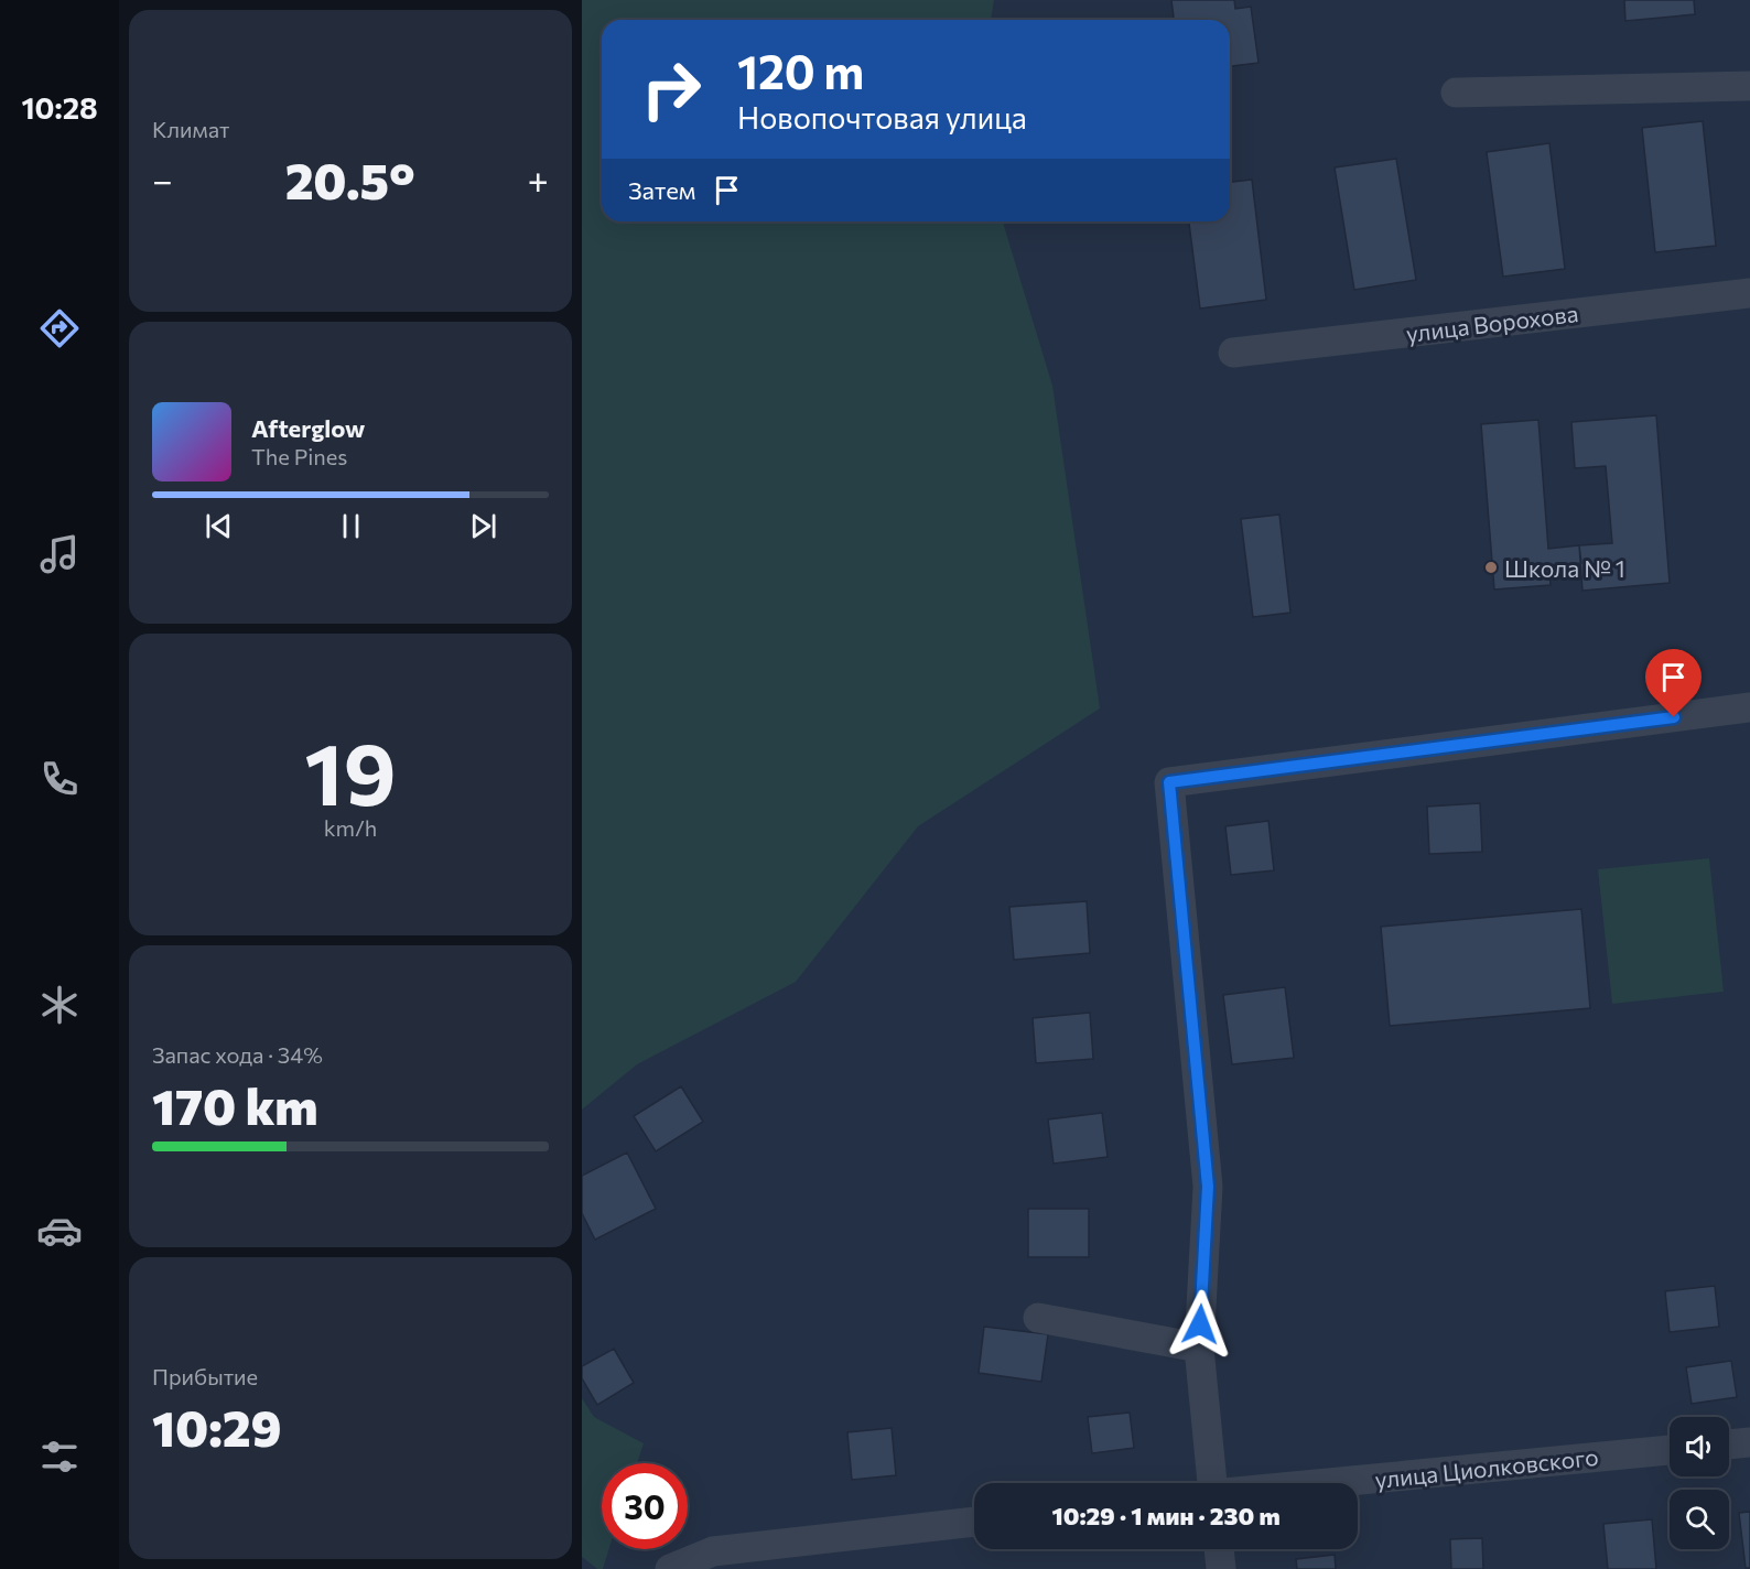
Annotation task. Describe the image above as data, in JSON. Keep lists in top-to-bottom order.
{
  "streets": {
    "street": ["улица Ворохова", "улица Циолковского"]
  },
  "places": ["Школа № 1"],
  "page": {
    "tabs": "10:28",
    "tile": [
      "Климат",
      ["19", "km/h"],
      ["Запас хода · 34%", "170 km"],
      ["Прибытие", "10:29"]
    ],
    "turn": ["120 m", "Новопочтовая улица"],
    "heat": ["−", "20.5°", "+"],
    "then": "Затем",
    "song": ["Afterglow", "The Pines"],
    "limit": "30",
    "trip": "10:29 · 1 мин · 230 m"
  }
}
